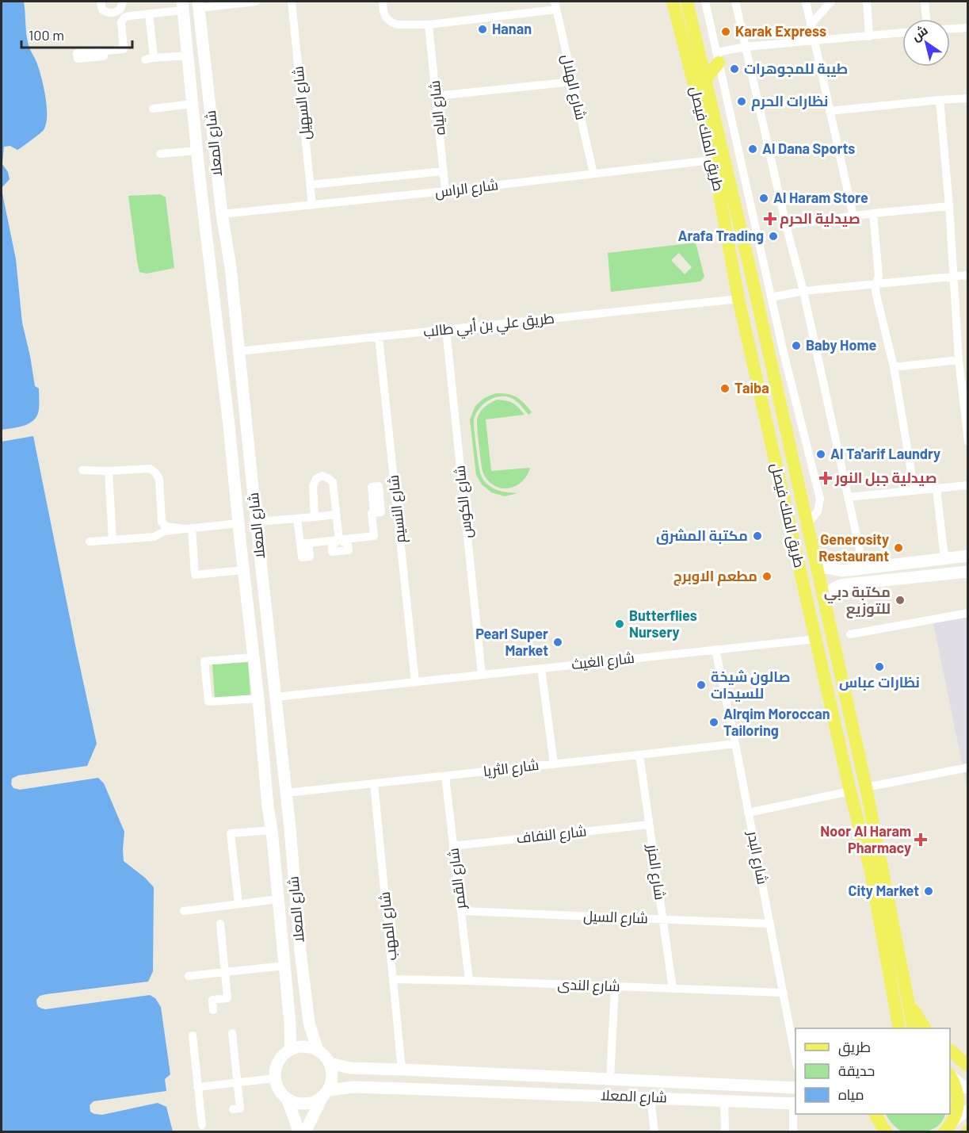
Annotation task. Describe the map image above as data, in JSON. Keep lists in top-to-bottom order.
{
  "streets": {
    "main road": ["طريق الملك فيصل"],
    "street": [
      "شارع الهلال",
      "شارع السهيل",
      "شارع الياه",
      "شارع المعلا",
      "شارع الراس",
      "طريق علي بن أبي طالب",
      "شارع الكوس",
      "شارع النسيم",
      "شارع الغيث",
      "شارع الثريا",
      "شارع النفاف",
      "شارع البدر",
      "شارع المزر",
      "شارع القمر",
      "شارع السيل",
      "شارع المهب",
      "شارع الندى"
    ]
  },
  "crossings": [
    ["شارع الهلال", "شارع الراس"],
    ["شارع السهيل", "شارع الراس"],
    ["شارع الياه", "شارع الراس"],
    ["طريق الملك فيصل", "شارع الراس"],
    ["طريق الملك فيصل", "طريق علي بن أبي طالب"],
    ["طريق الملك فيصل", "شارع الغيث"],
    ["شارع المعلا", "شارع الراس"],
    ["شارع المعلا", "طريق علي بن أبي طالب"],
    ["شارع المعلا", "شارع الغيث"],
    ["شارع المعلا", "شارع الثريا"],
    ["شارع المعلا", "شارع المهب"],
    ["طريق علي بن أبي طالب", "شارع الكوس"],
    ["طريق علي بن أبي طالب", "شارع النسيم"],
    ["شارع الكوس", "شارع الغيث"],
    ["شارع النسيم", "شارع الغيث"],
    ["شارع الغيث", "شارع البدر"],
    ["شارع الثريا", "شارع البدر"],
    ["شارع الثريا", "شارع المزر"],
    ["شارع الثريا", "شارع القمر"],
    ["شارع الثريا", "شارع المهب"],
    ["شارع النفاف", "شارع المزر"],
    ["شارع النفاف", "شارع القمر"],
    ["شارع البدر", "شارع السيل"],
    ["شارع البدر", "شارع الندى"],
    ["شارع المزر", "شارع السيل"],
    ["شارع المزر", "شارع الندى"],
    ["شارع القمر", "شارع السيل"],
    ["شارع القمر", "شارع الندى"],
    ["شارع المهب", "شارع الندى"]
  ],
  "places": {
    "other": [
      "Hanan",
      "Karak Express",
      "طيبة للمجوهرات",
      "نظارات الحرم",
      "Al Dana Sports",
      "Al Haram Store",
      "Arafa Trading",
      "Baby Home",
      "Taiba",
      "Al Ta'arif Laundry",
      "مكتبة المشرق",
      "Generosity Restaurant",
      "مطعم الاوبرج",
      "مكتبة دبي للتوزيع",
      "Butterflies Nursery",
      "Pearl Super Market",
      "نظارات عباس",
      "صالون شيخة للسيدات",
      "Alrqim Moroccan Tailoring",
      "City Market"
    ],
    "health": ["صيدلية الحرم", "صيدلية جبل النور", "Noor Al Haram Pharmacy"]
  },
  "legend": ["طريق", "حديقة", "مياه"],
  "scale_bar": "100 m",
  "north": "top left"
}
